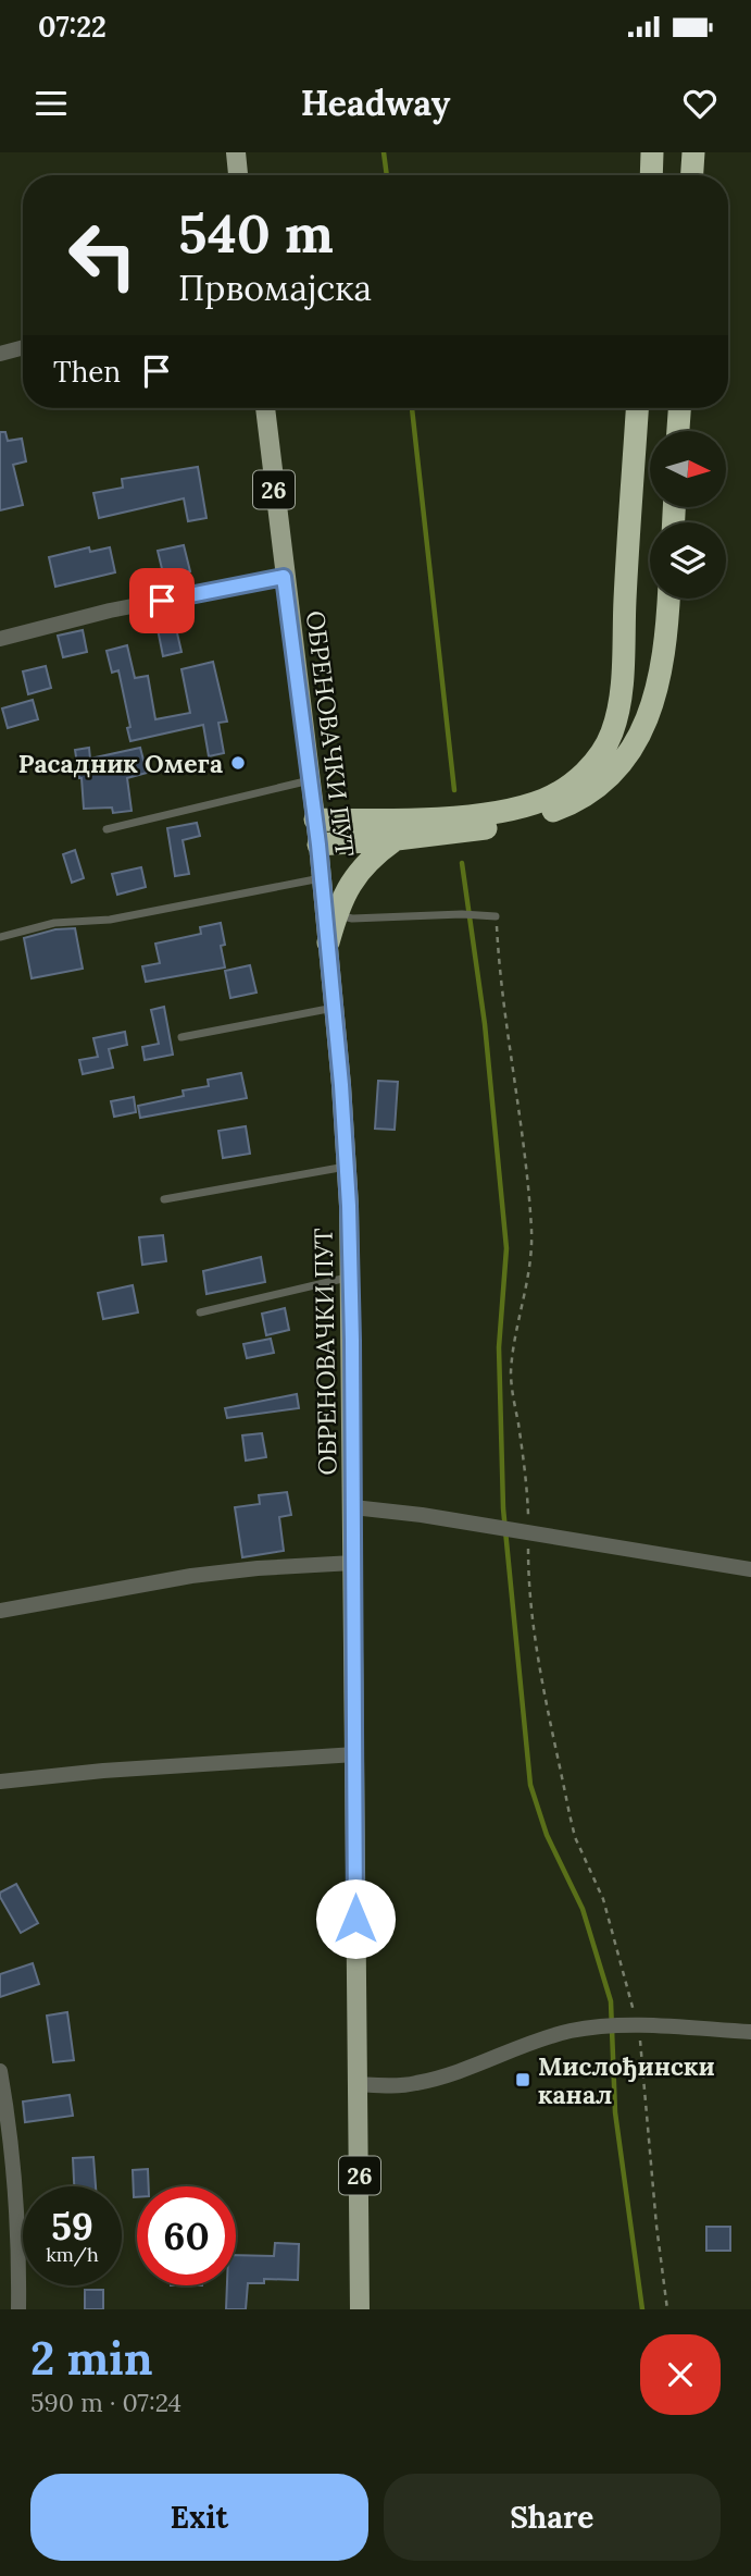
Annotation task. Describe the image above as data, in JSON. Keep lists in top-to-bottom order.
{
  "streets": {
    "main road": ["26", "ОБРЕНОВАЧКИ ПУТ"]
  },
  "places": {
    "other": ["Расадник Омега"],
    "transit": ["Мислођински канал"]
  },
  "north": "right",
  "page": {
    "status": "07:22",
    "header": "Headway",
    "turn": ["540 m", "Првомајска"],
    "then": "Then",
    "speed": "59 km/h",
    "limit": "60",
    "heading": ["2 min", "590 m · 07:24"],
    "buttons": ["Exit", "Share"]
  }
}
